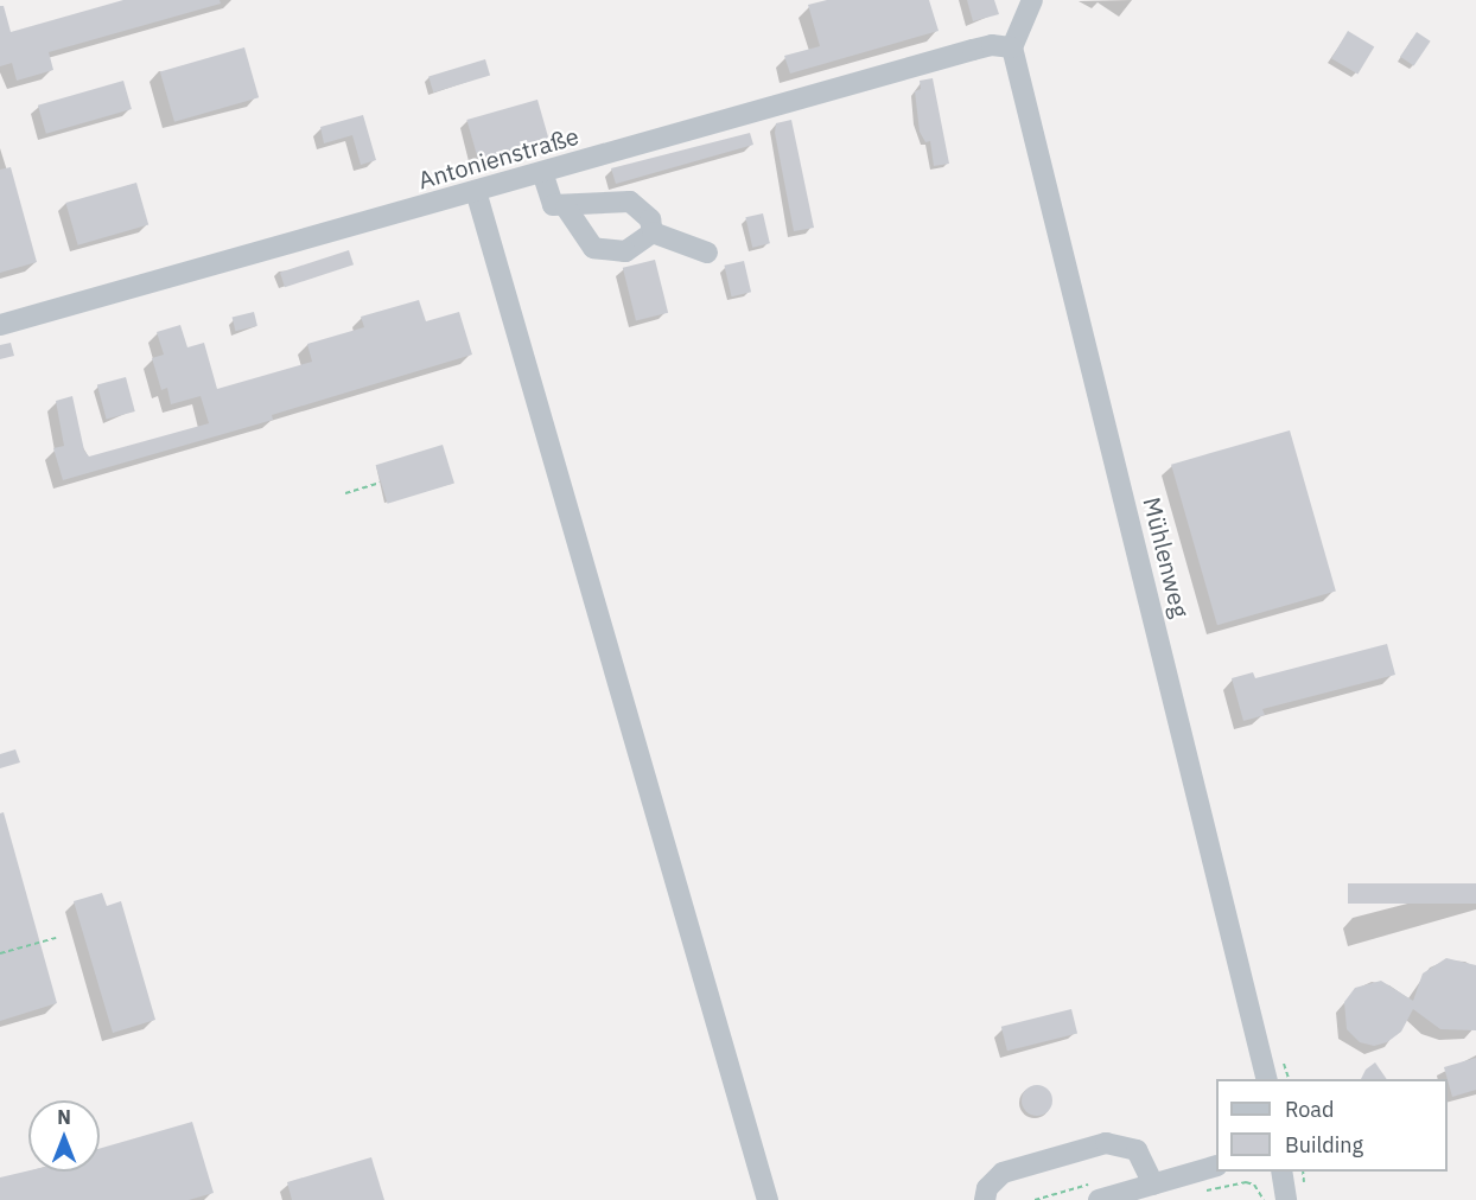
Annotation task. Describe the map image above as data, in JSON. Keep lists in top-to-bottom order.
{
  "streets": {
    "street": ["Antonienstraße", "Mühlenweg"]
  },
  "crossings": [
    ["Antonienstraße", "Mühlenweg"]
  ],
  "legend": ["Road", "Building"],
  "north": "top"
}
